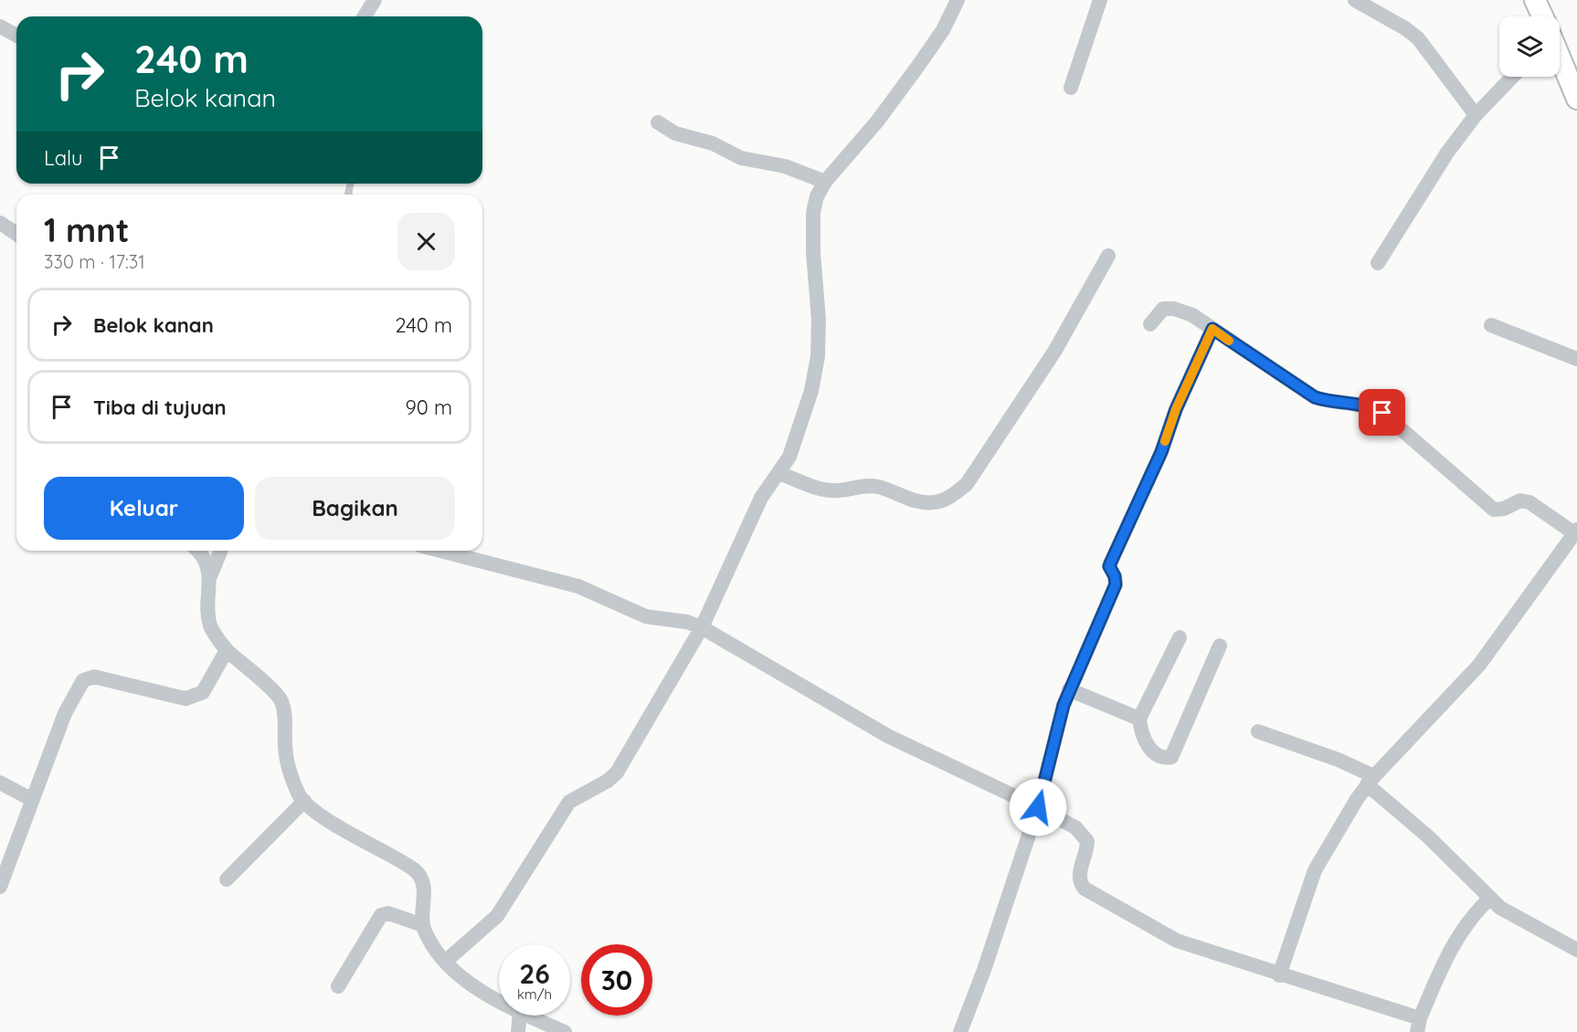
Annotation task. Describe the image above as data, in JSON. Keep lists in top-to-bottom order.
{
  "page": {
    "turn": ["240 m", "Belok kanan"],
    "then": "Lalu",
    "heading": ["1 mnt", "330 m · 17:31"],
    "list": [
      {
        "name": "Belok kanan",
        "value": "240 m"
      },
      {
        "name": "Tiba di tujuan",
        "value": "90 m"
      }
    ],
    "buttons": ["Keluar", "Bagikan"],
    "speed": "26 km/h",
    "limit": "30"
  }
}
